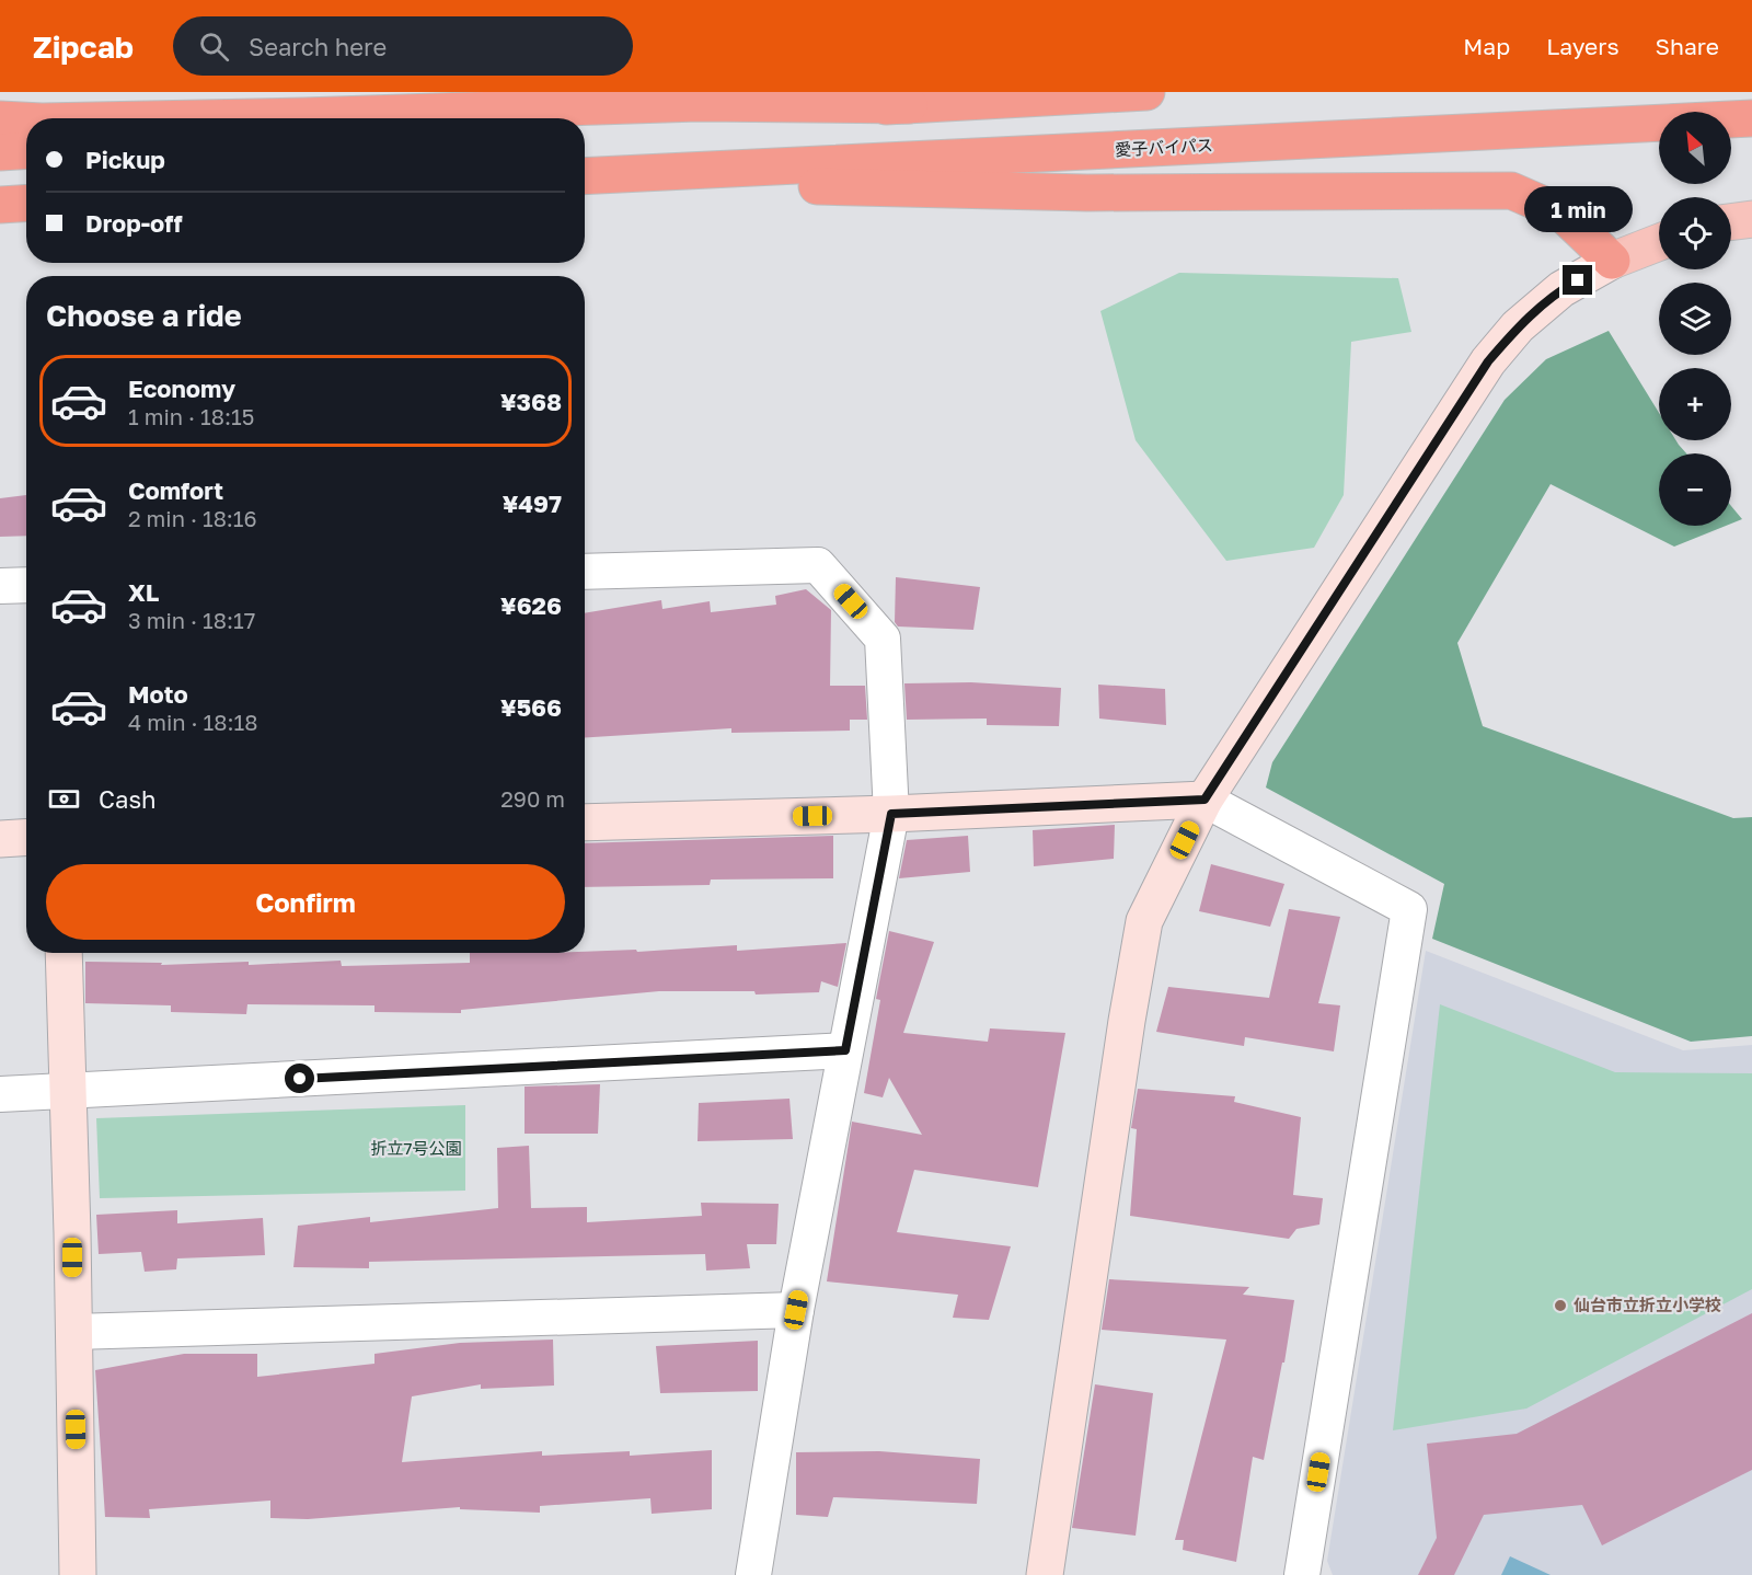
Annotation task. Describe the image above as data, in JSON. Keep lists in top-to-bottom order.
{
  "streets": {
    "highway": ["愛子バイパス"]
  },
  "parks": ["折立7号公園"],
  "places": ["仙台市立折立小学校"],
  "north": "top left",
  "page": {
    "header": "Zipcab",
    "search": "Search here",
    "nav": ["Map", "Layers", "Share"],
    "map_buttons": ["+", "−"],
    "banner": ["Pickup", "Drop-off"],
    "bubble": "1 min",
    "heading": "Choose a ride",
    "list": [
      {
        "name": "Economy",
        "note": "1 min · 18:15",
        "value": "¥368"
      },
      {
        "name": "Comfort",
        "note": "2 min · 18:16",
        "value": "¥497"
      },
      {
        "name": "XL",
        "note": "3 min · 18:17",
        "value": "¥626"
      },
      {
        "name": "Moto",
        "note": "4 min · 18:18",
        "value": "¥566"
      }
    ],
    "pay": ["Cash", "290 m"],
    "buttons": "Confirm"
  }
}
